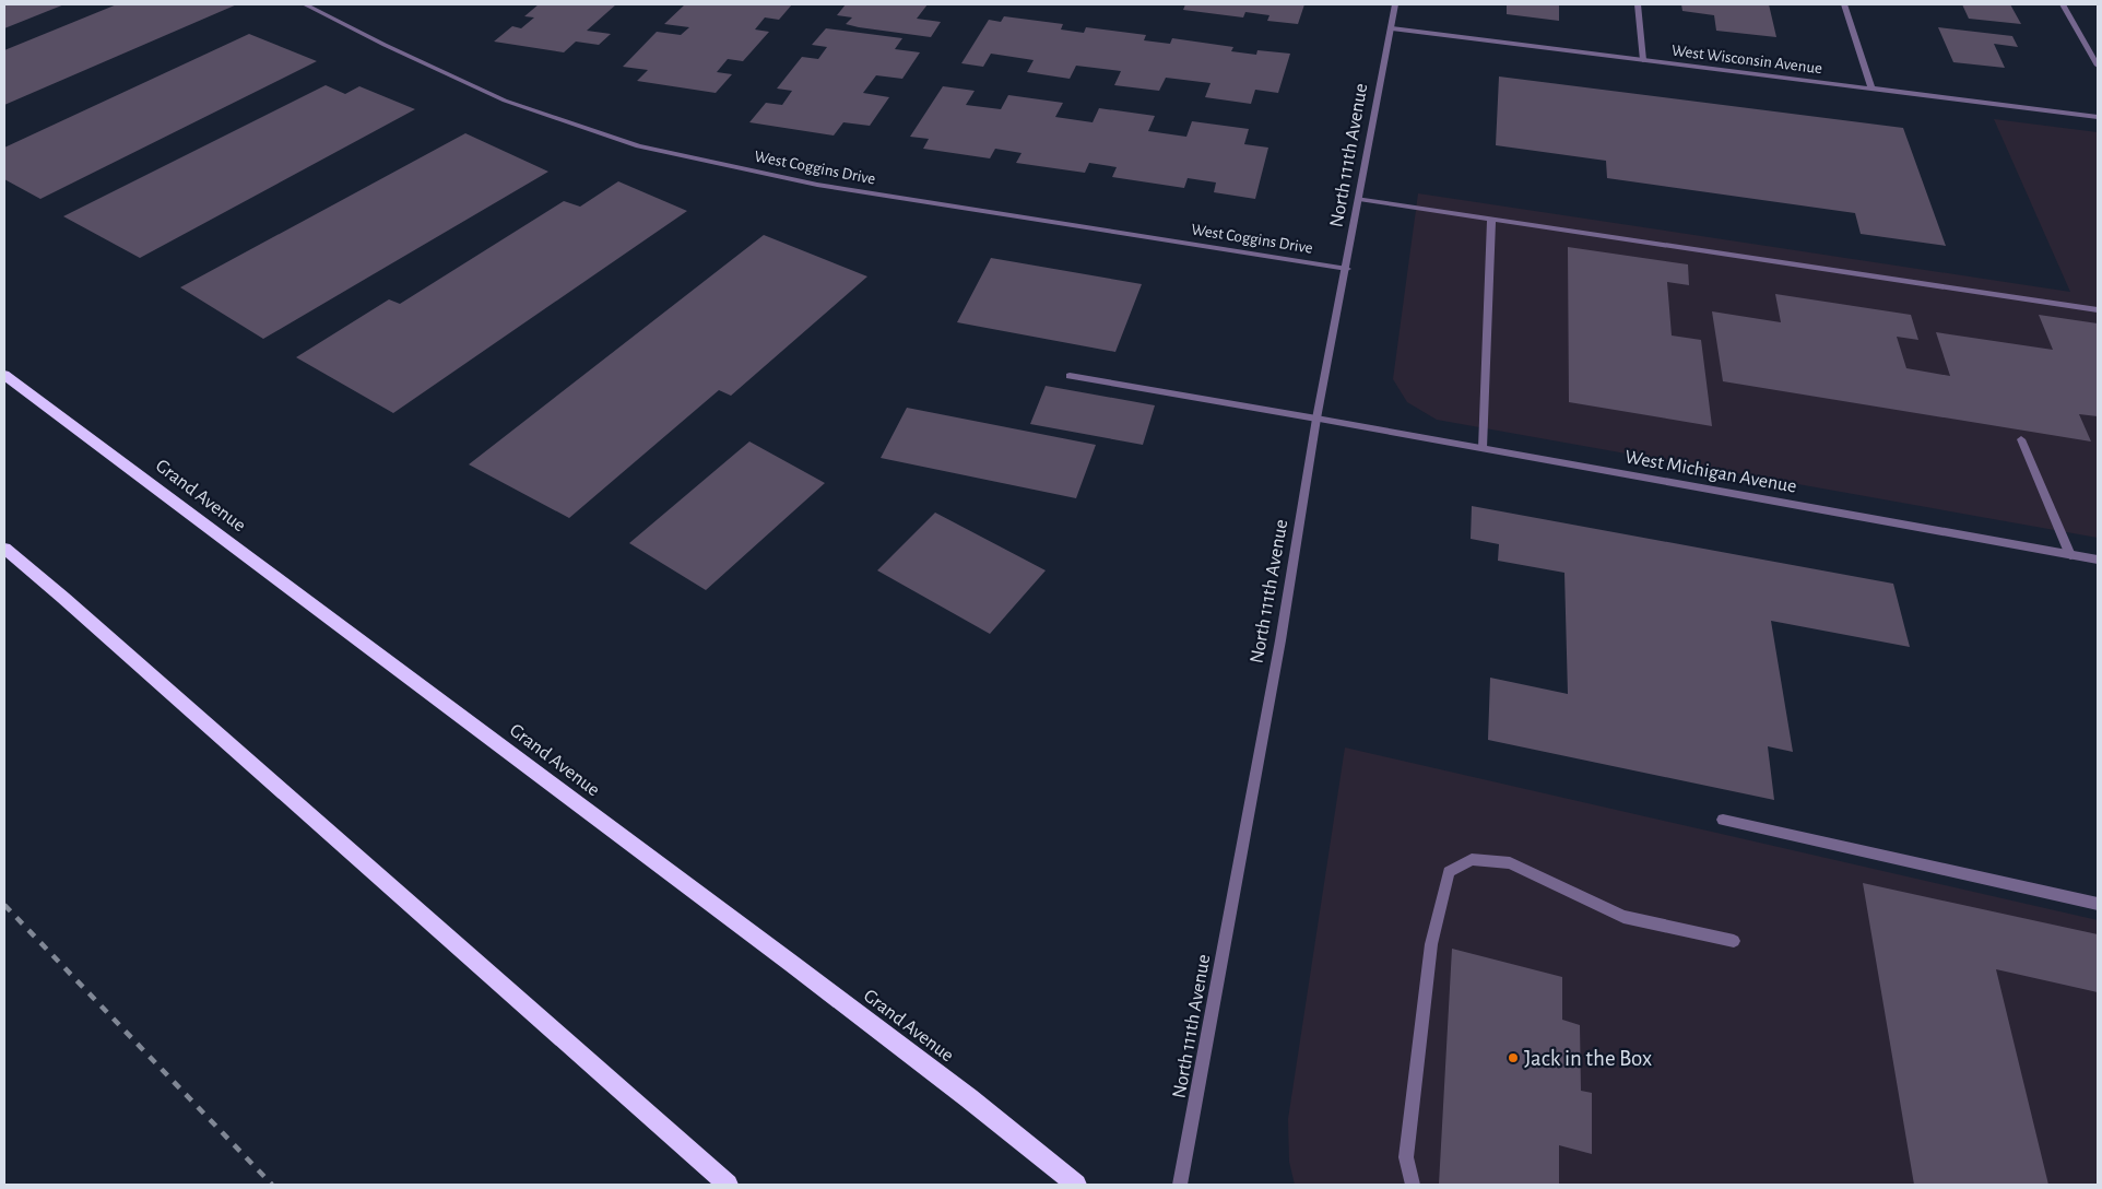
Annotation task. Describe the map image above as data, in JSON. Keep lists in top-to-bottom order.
{
  "streets": {
    "highway": ["Grand Avenue"],
    "street": [
      "West Wisconsin Avenue",
      "North 111th Avenue",
      "West Coggins Drive",
      "West Michigan Avenue"
    ]
  },
  "crossings": [
    ["West Wisconsin Avenue", "North 111th Avenue"],
    ["North 111th Avenue", "West Coggins Drive"],
    ["North 111th Avenue", "West Michigan Avenue"]
  ],
  "places": ["Jack in the Box"]
}
